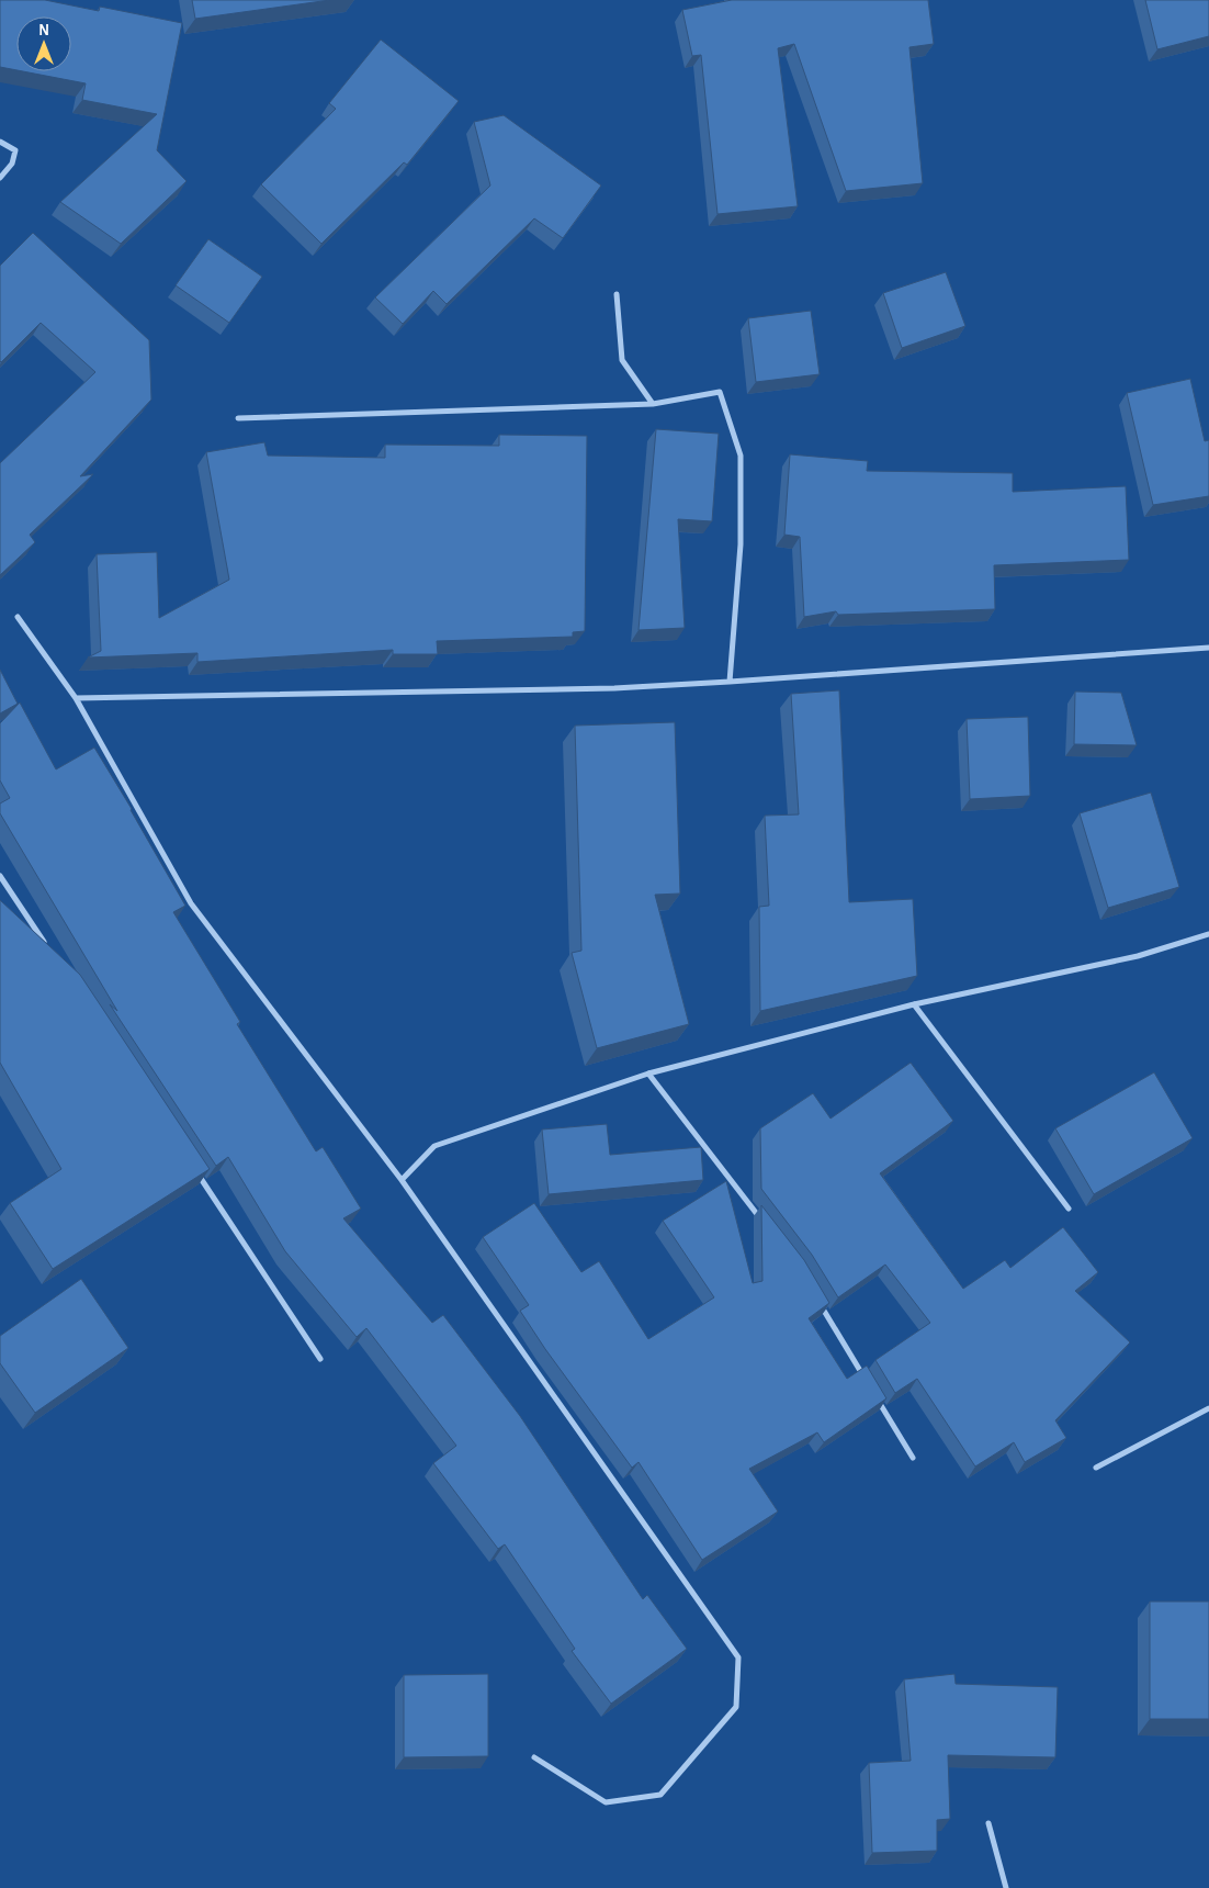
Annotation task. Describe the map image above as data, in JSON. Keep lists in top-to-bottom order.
{
  "north": "top"
}
